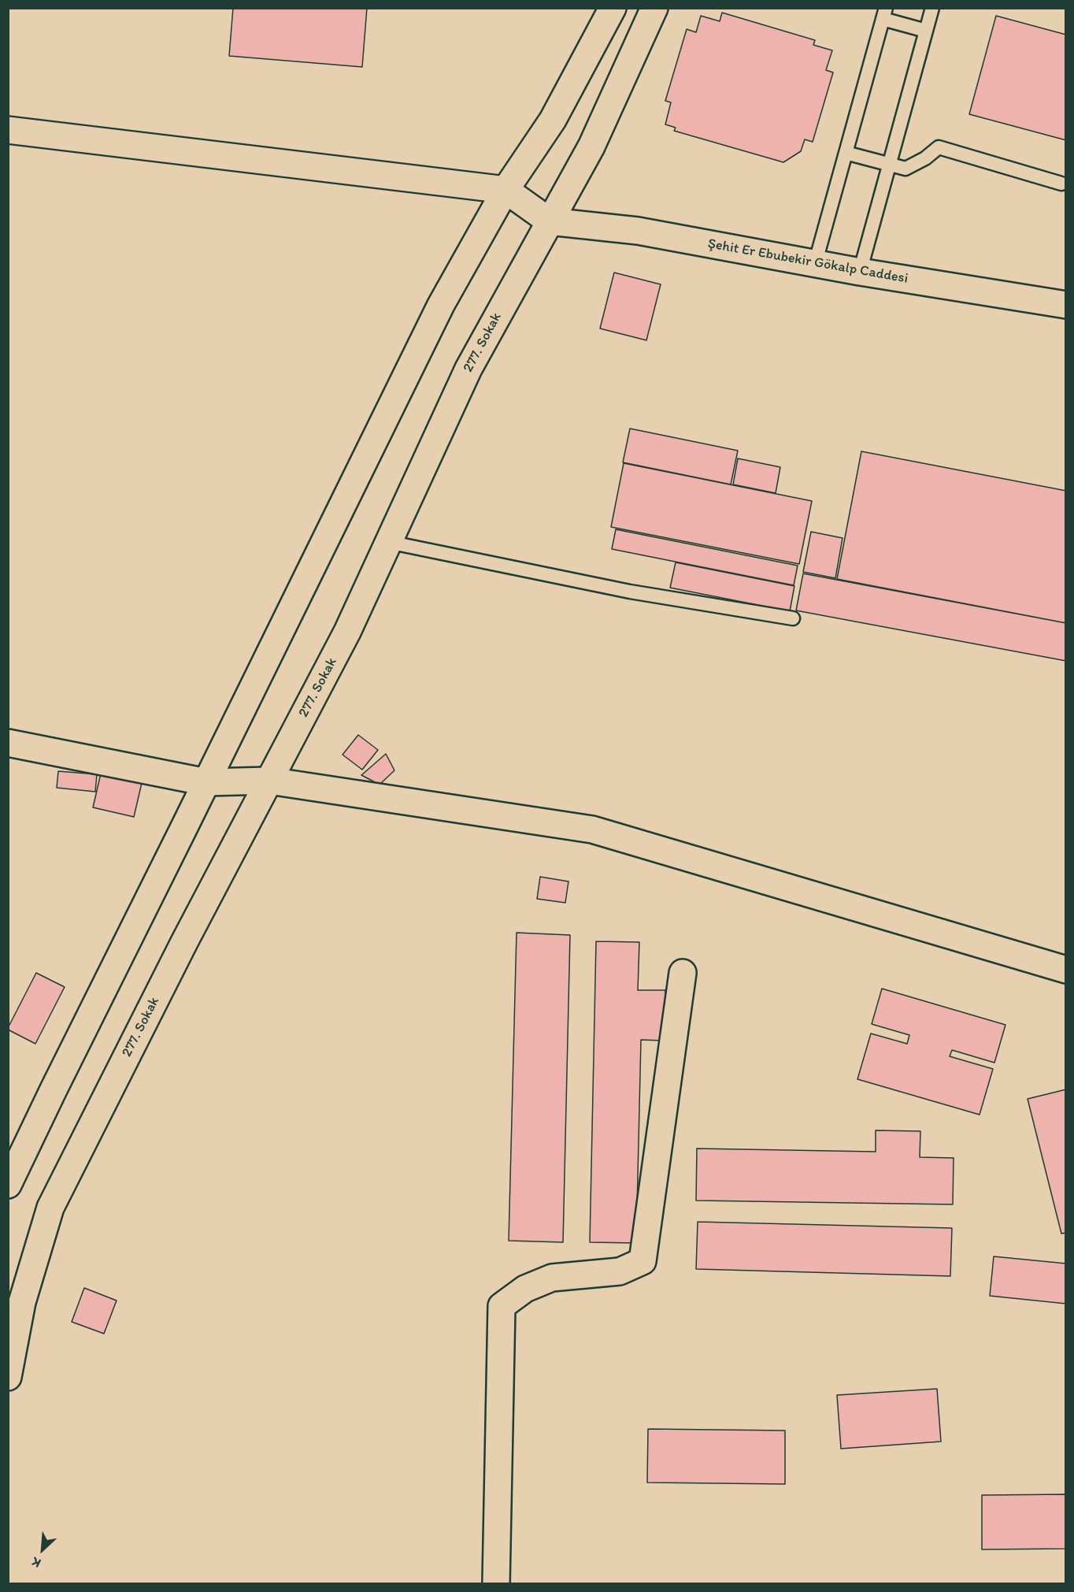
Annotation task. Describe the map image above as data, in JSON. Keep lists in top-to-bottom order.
{
  "streets": {
    "street": ["Şehit Er Ebubekir Gökalp Caddesi", "277. Sokak"]
  },
  "crossings": [
    ["Şehit Er Ebubekir Gökalp Caddesi", "277. Sokak"]
  ],
  "north": "bottom left"
}
